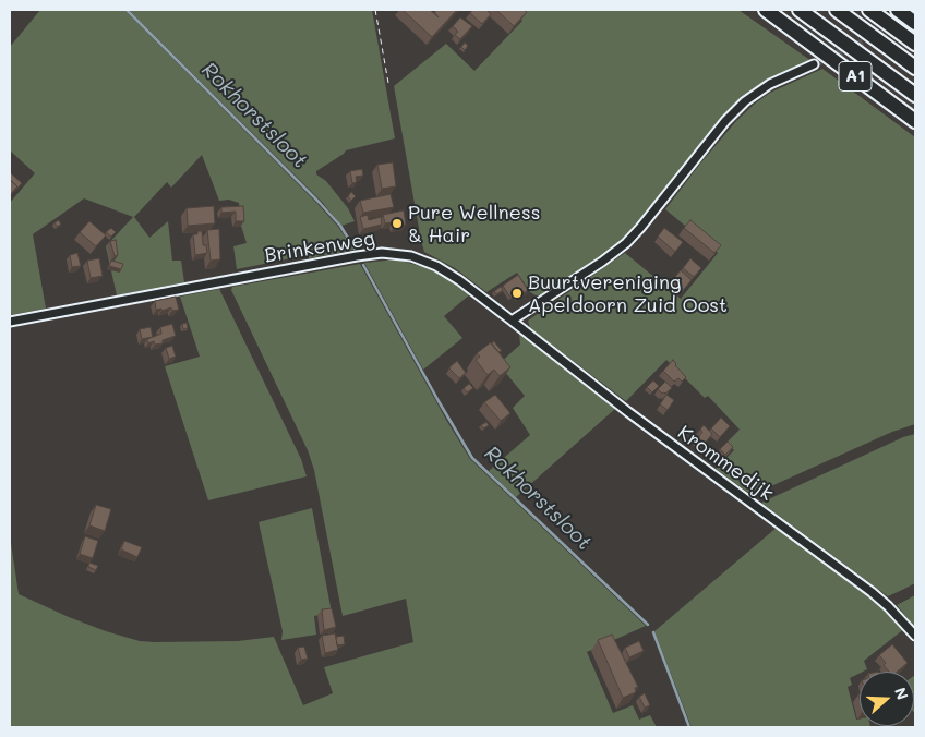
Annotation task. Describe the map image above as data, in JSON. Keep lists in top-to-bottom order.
{
  "streets": {
    "highway": ["A1"],
    "street": ["Brinkenweg", "Krommedijk"]
  },
  "crossings": [
    ["Brinkenweg", "Krommedijk"]
  ],
  "water": ["Rokhorstsloot"],
  "places": ["Pure Wellness & Hair", "Buurtvereniging Apeldoorn Zuid Oost"],
  "north": "right"
}
